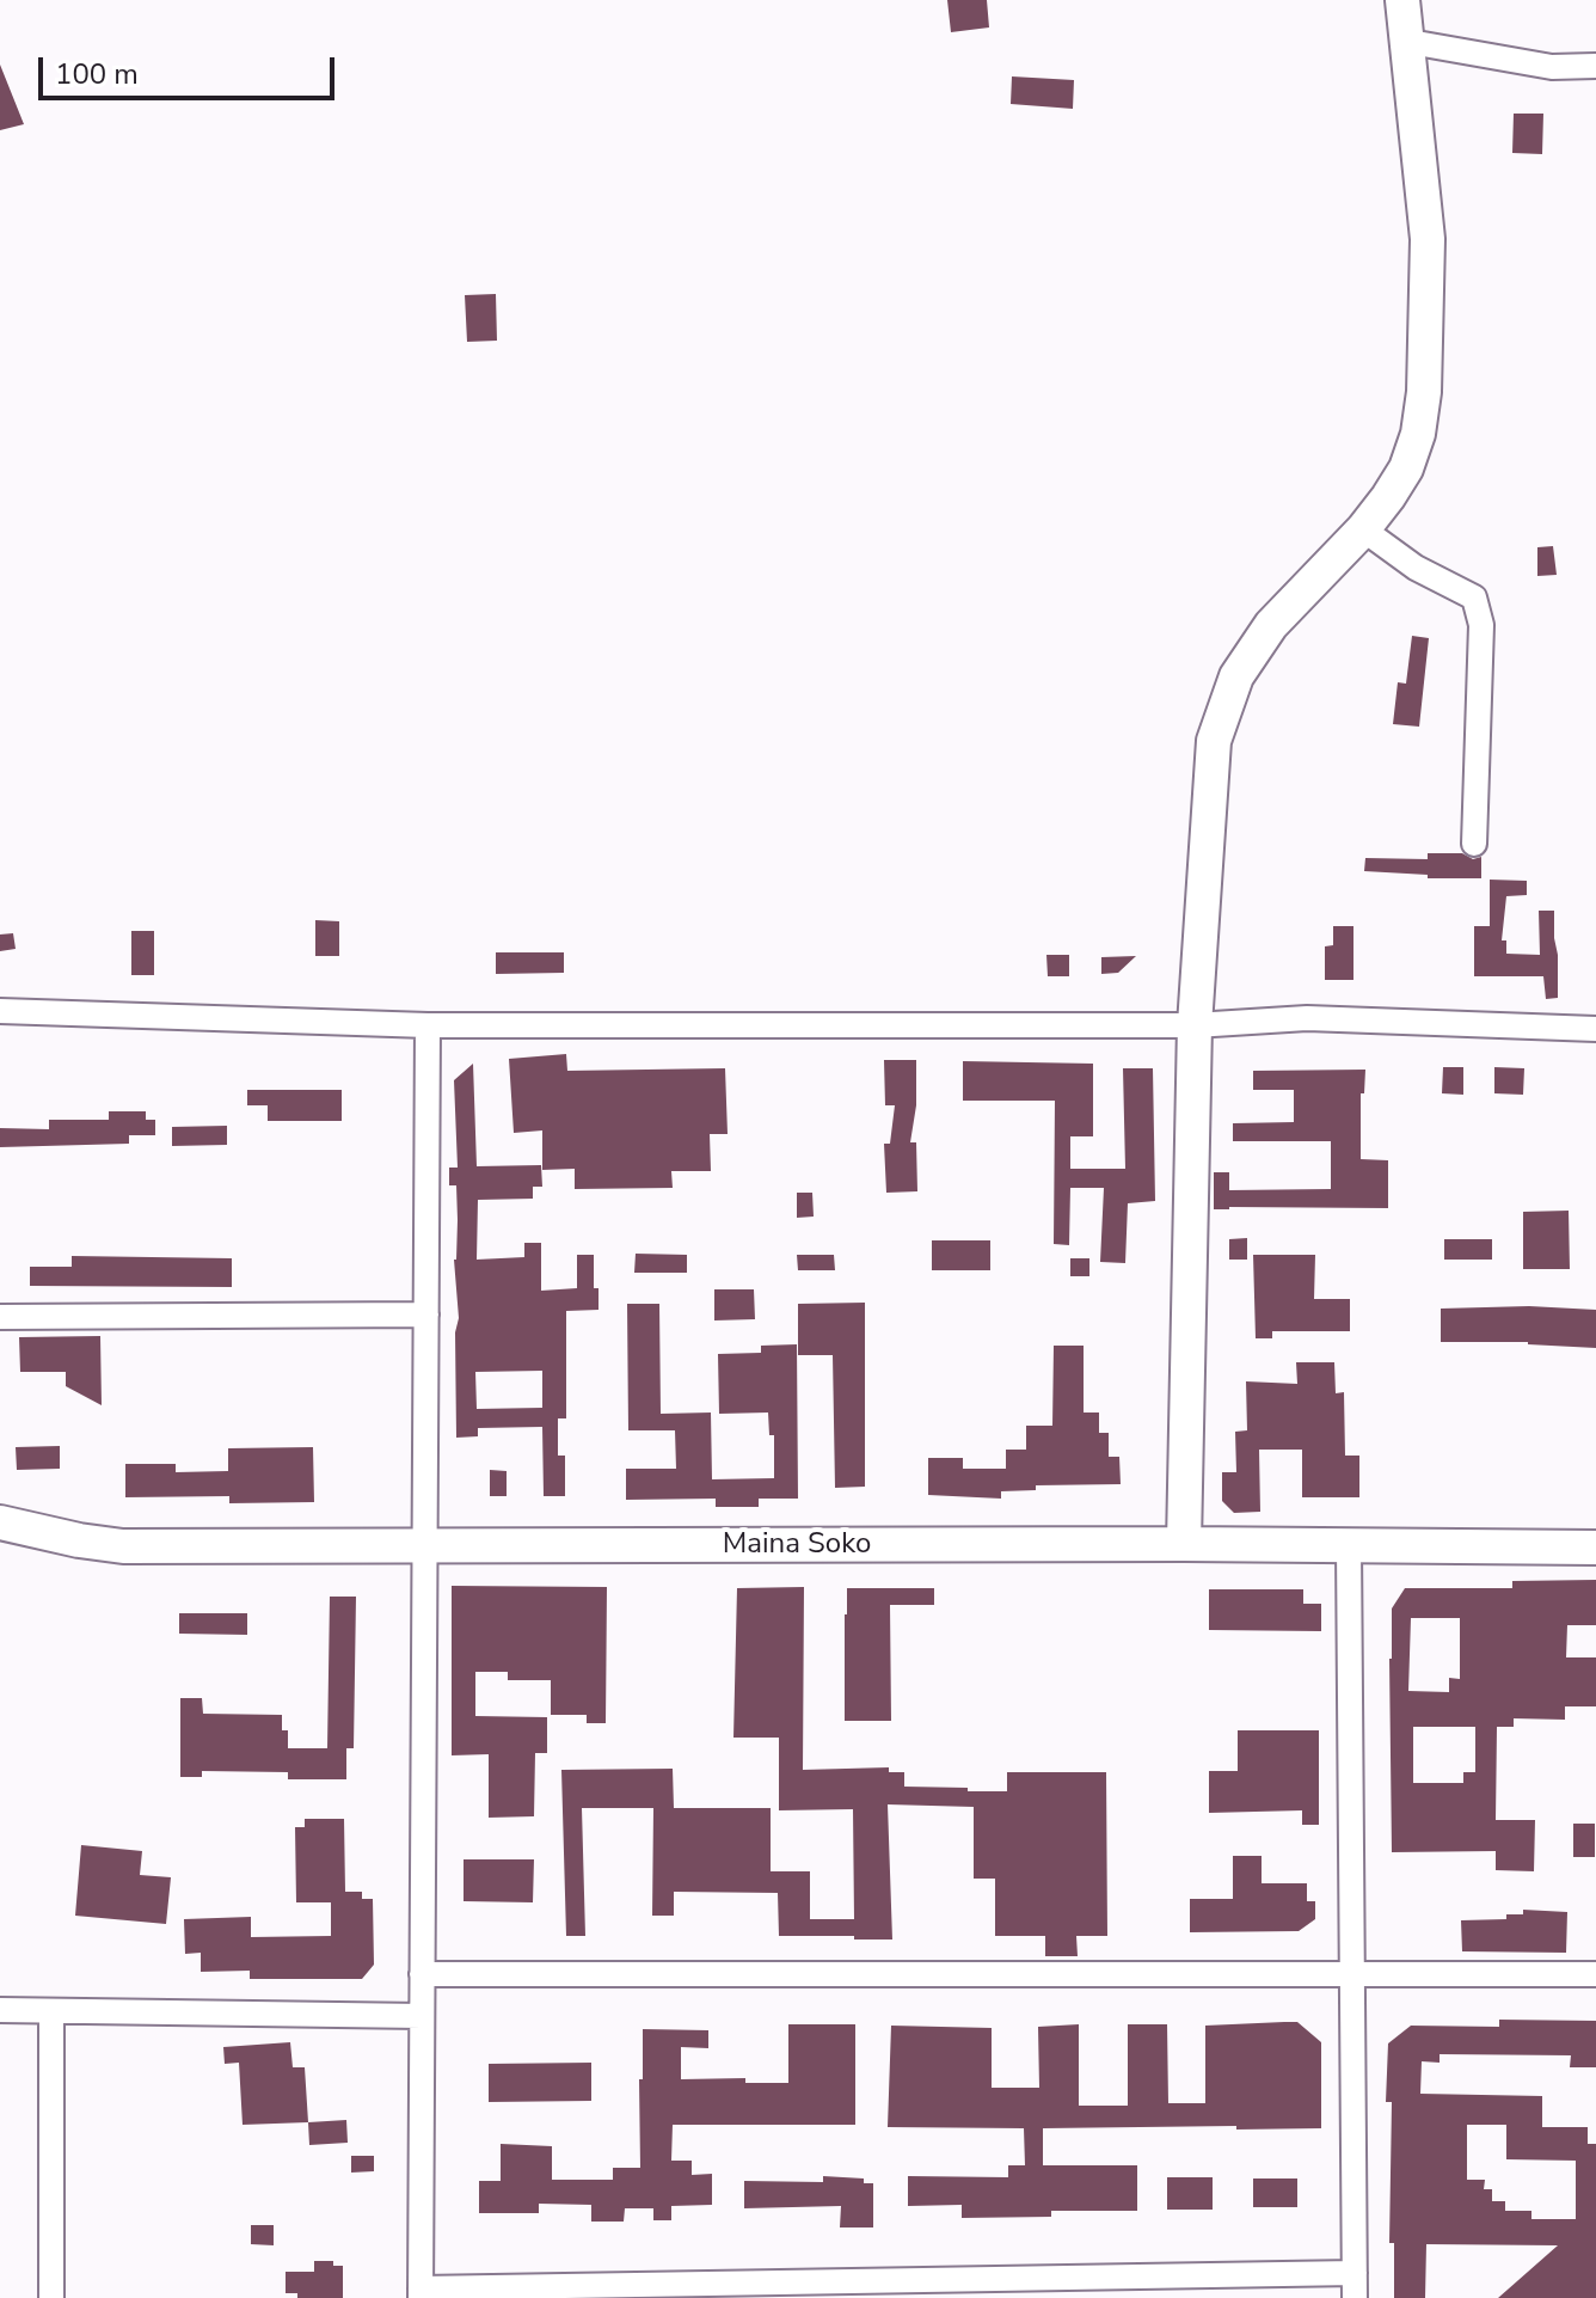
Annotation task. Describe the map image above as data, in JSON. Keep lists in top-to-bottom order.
{
  "streets": {
    "street": ["Maina Soko"]
  },
  "scale_bar": "100 m"
}
